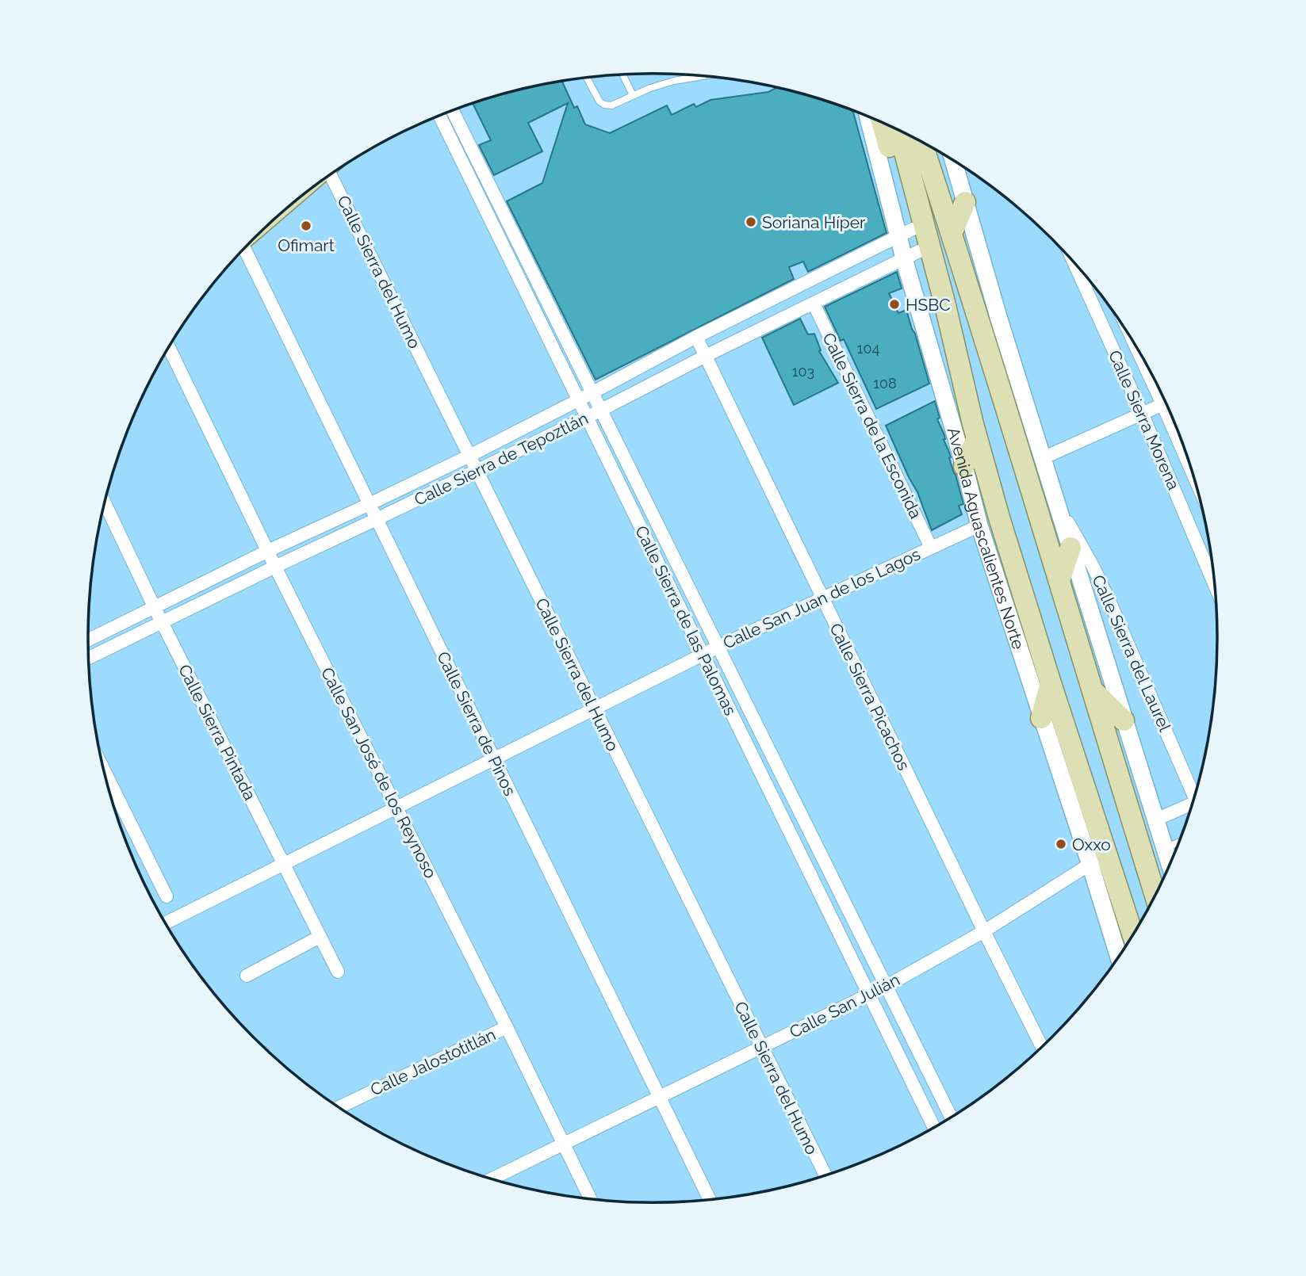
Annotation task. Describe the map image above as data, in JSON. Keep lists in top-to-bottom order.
{
  "streets": {
    "main road": ["Avenida Aguascalientes Norte"],
    "street": [
      "Calle Sierra del Humo",
      "Calle Sierra Morena",
      "Calle Sierra de la Esconida",
      "Calle Sierra de Tepoztlán",
      "Calle San Juan de los Lagos",
      "Calle Sierra de las Palomas",
      "Calle Sierra del Laurel",
      "Calle Sierra Picachos",
      "Calle Sierra de Pinos",
      "Calle Sierra Pintada",
      "Calle San José de los Reynoso",
      "Calle San Julián",
      "Calle Jalostotitlán"
    ]
  },
  "crossings": [
    ["Calle Sierra del Humo", "Calle Sierra de Tepoztlán"],
    ["Calle Sierra del Humo", "Calle San Juan de los Lagos"],
    ["Calle Sierra del Humo", "Calle San Julián"],
    ["Calle Sierra de la Esconida", "Calle Sierra de Tepoztlán"],
    ["Calle Sierra de la Esconida", "Calle San Juan de los Lagos"],
    ["Calle Sierra de Tepoztlán", "Avenida Aguascalientes Norte"],
    ["Calle Sierra de Tepoztlán", "Calle Sierra de las Palomas"],
    ["Calle Sierra de Tepoztlán", "Calle Sierra Picachos"],
    ["Calle Sierra de Tepoztlán", "Calle Sierra de Pinos"],
    ["Calle Sierra de Tepoztlán", "Calle Sierra Pintada"],
    ["Calle Sierra de Tepoztlán", "Calle San José de los Reynoso"],
    ["Avenida Aguascalientes Norte", "Calle San Juan de los Lagos"],
    ["Avenida Aguascalientes Norte", "Calle San Julián"],
    ["Calle San Juan de los Lagos", "Calle Sierra de las Palomas"],
    ["Calle San Juan de los Lagos", "Calle Sierra Picachos"],
    ["Calle San Juan de los Lagos", "Calle Sierra de Pinos"],
    ["Calle San Juan de los Lagos", "Calle Sierra Pintada"],
    ["Calle San Juan de los Lagos", "Calle San José de los Reynoso"],
    ["Calle Sierra de las Palomas", "Calle San Julián"],
    ["Calle Sierra Picachos", "Calle San Julián"],
    ["Calle Sierra de Pinos", "Calle San Julián"],
    ["Calle San José de los Reynoso", "Calle San Julián"],
    ["Calle San José de los Reynoso", "Calle Jalostotitlán"]
  ],
  "places": [
    "Soriana Híper",
    "Ofimart",
    "HSBC",
    "Oxxo"
  ],
  "house_numbers": ["104", "103", "108"]
}
